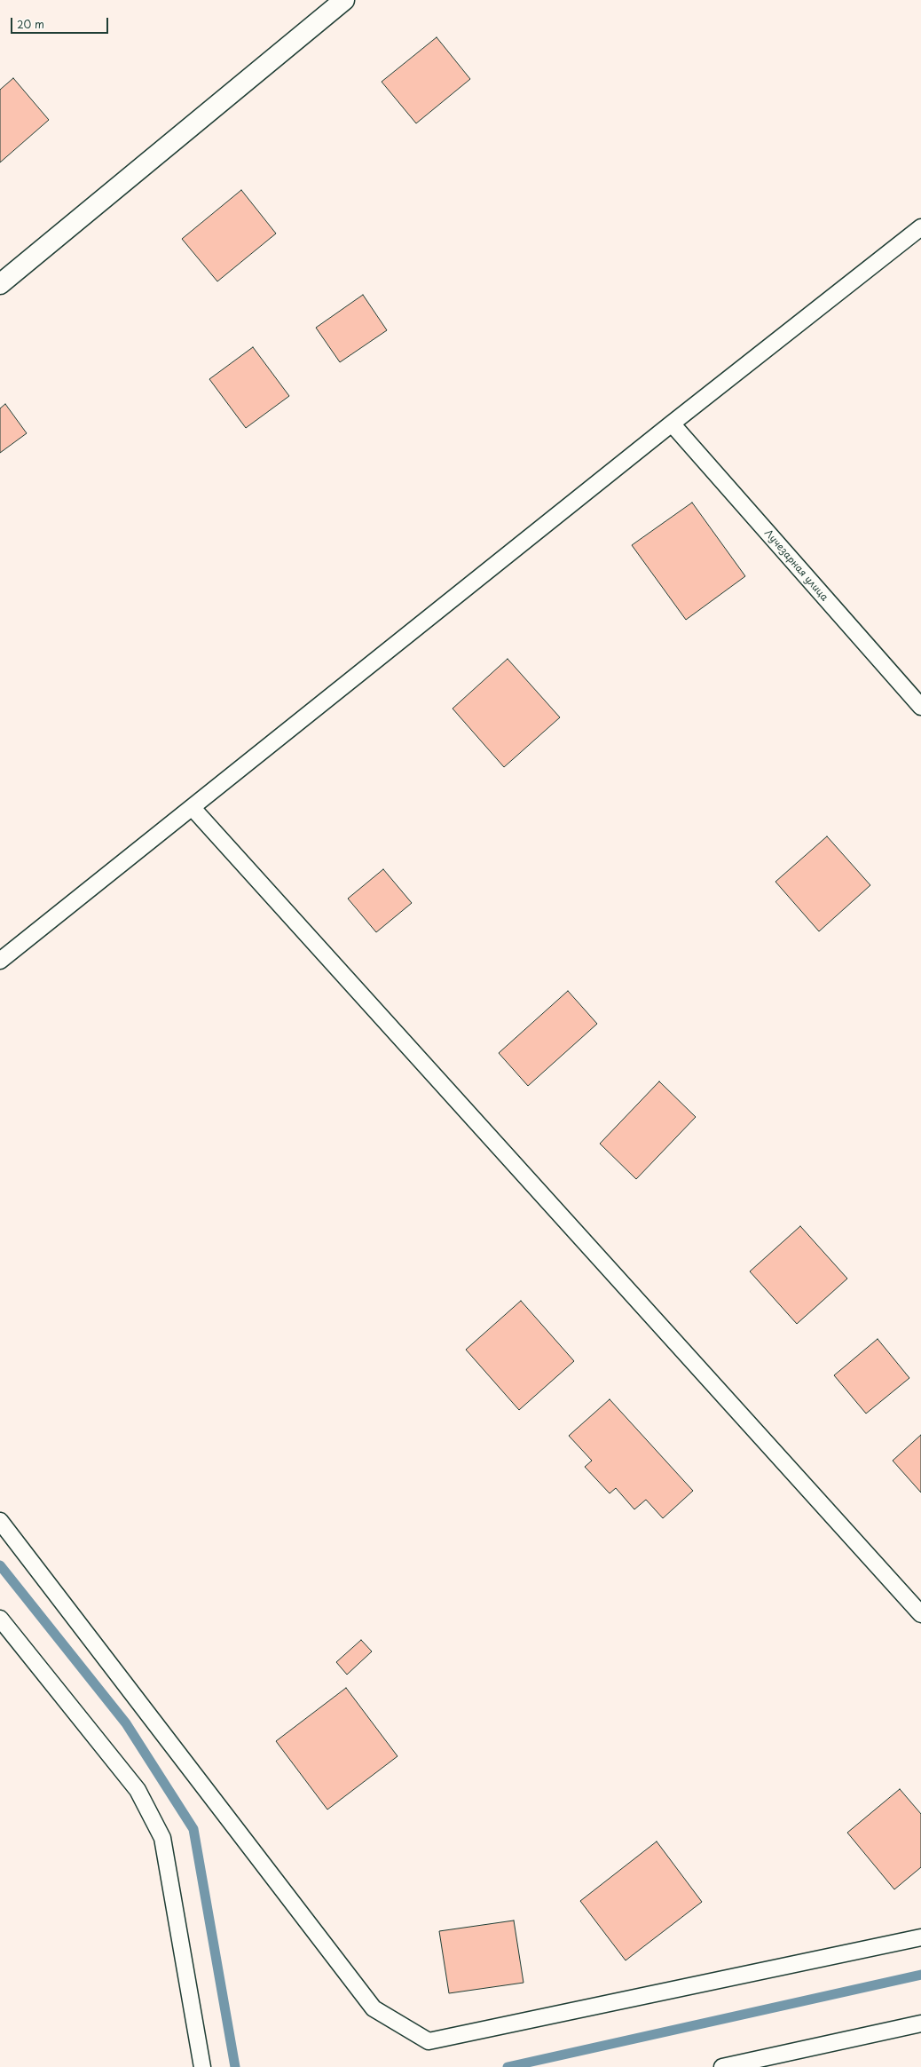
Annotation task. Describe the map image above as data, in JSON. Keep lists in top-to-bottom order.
{
  "streets": {
    "lane": ["Лучезарная улица"]
  },
  "scale_bar": "20 m"
}
